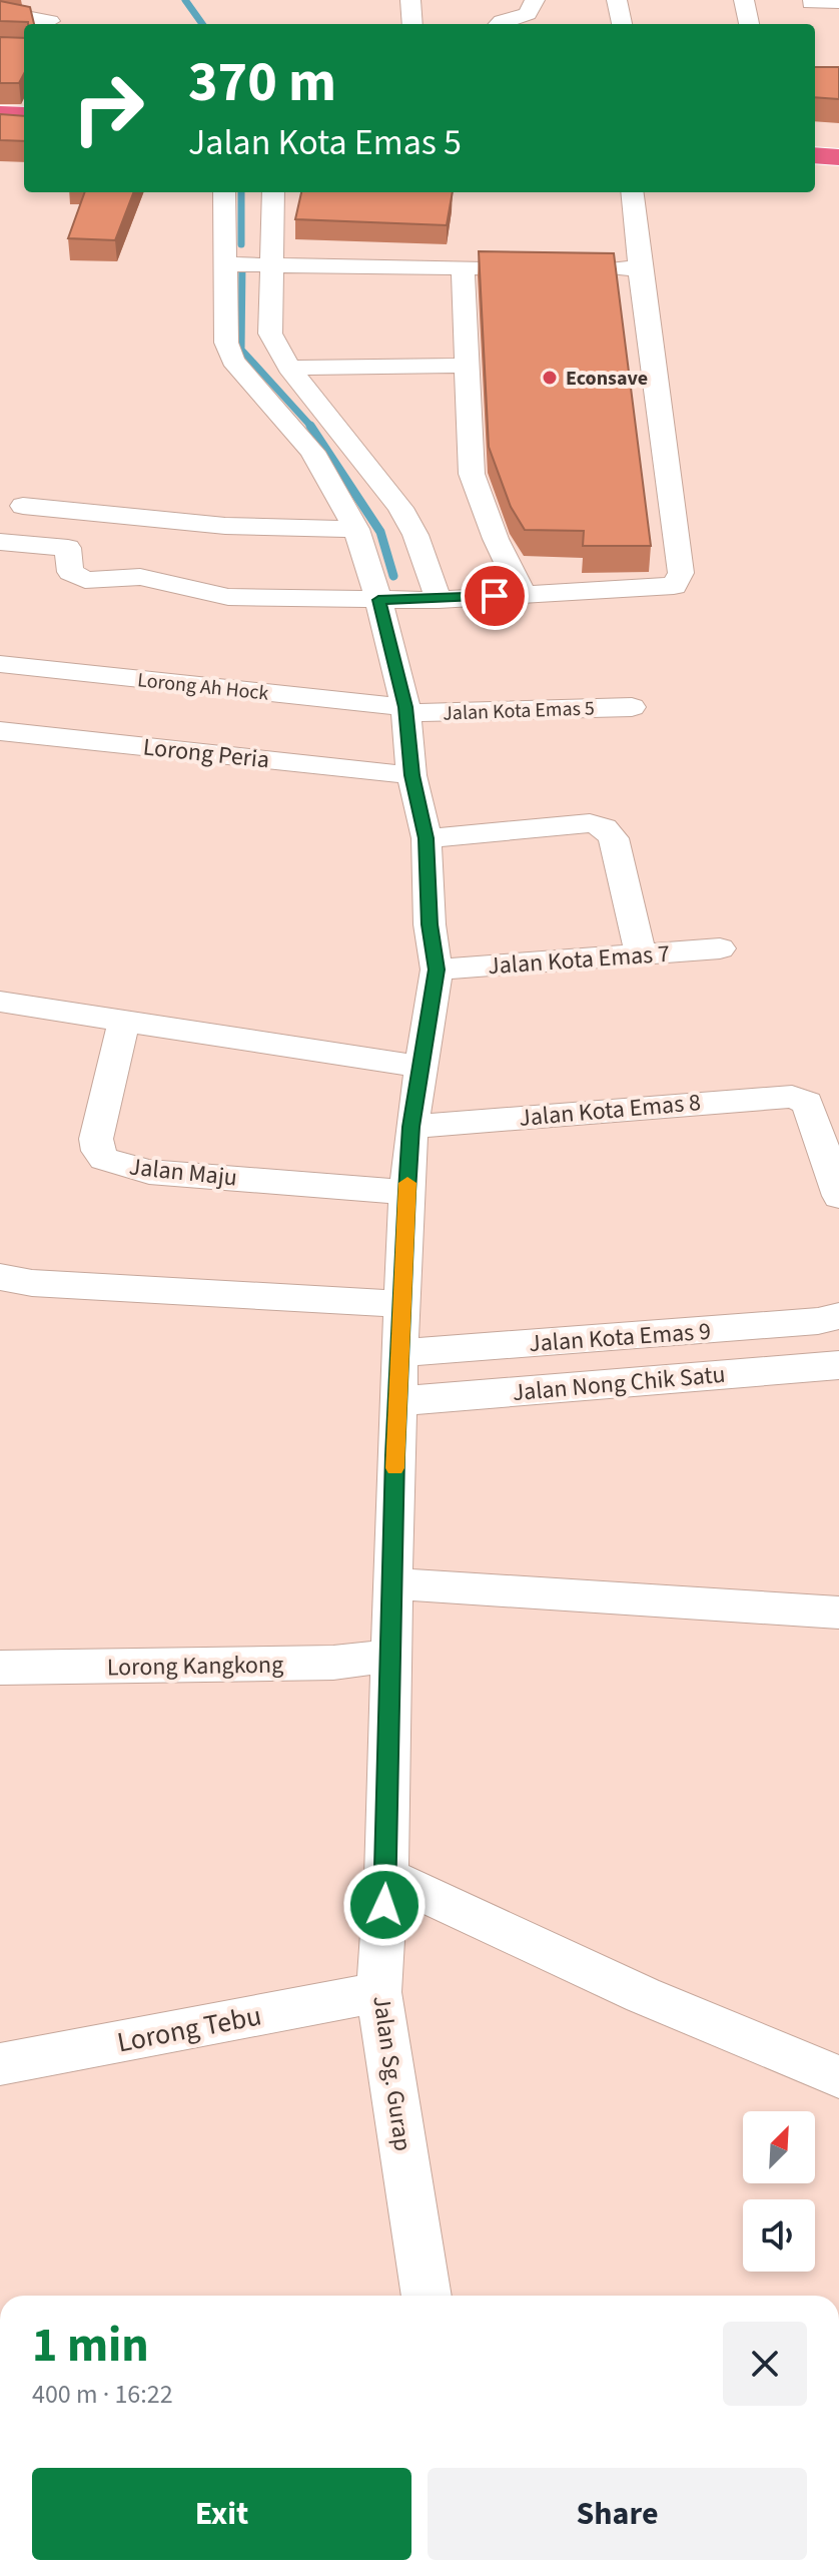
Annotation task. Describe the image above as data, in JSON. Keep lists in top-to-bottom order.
{
  "streets": {
    "street": [
      "Lorong Ah Hock",
      "Jalan Kota Emas 5",
      "Lorong Peria",
      "Jalan Kota Emas 7",
      "Jalan Kota Emas 8",
      "Jalan Maju",
      "Jalan Kota Emas 9",
      "Jalan Nong Chik Satu",
      "Lorong Kangkong",
      "Lorong Tebu",
      "Jalan Sg. Gurap"
    ]
  },
  "crossings": [
    ["Lorong Ah Hock", "Jalan Kota Emas 5"],
    ["Lorong Ah Hock", "Jalan Sg. Gurap"],
    ["Jalan Kota Emas 5", "Jalan Sg. Gurap"],
    ["Lorong Peria", "Jalan Sg. Gurap"],
    ["Jalan Kota Emas 7", "Jalan Sg. Gurap"],
    ["Jalan Kota Emas 8", "Jalan Sg. Gurap"],
    ["Jalan Maju", "Jalan Sg. Gurap"],
    ["Jalan Kota Emas 9", "Jalan Sg. Gurap"],
    ["Jalan Nong Chik Satu", "Jalan Sg. Gurap"],
    ["Lorong Kangkong", "Jalan Sg. Gurap"],
    ["Lorong Tebu", "Jalan Sg. Gurap"]
  ],
  "places": ["Econsave"],
  "north": "top right",
  "page": {
    "turn": ["370 m", "Jalan Kota Emas 5"],
    "heading": ["1 min", "400 m · 16:22"],
    "buttons": ["Exit", "Share"]
  }
}
